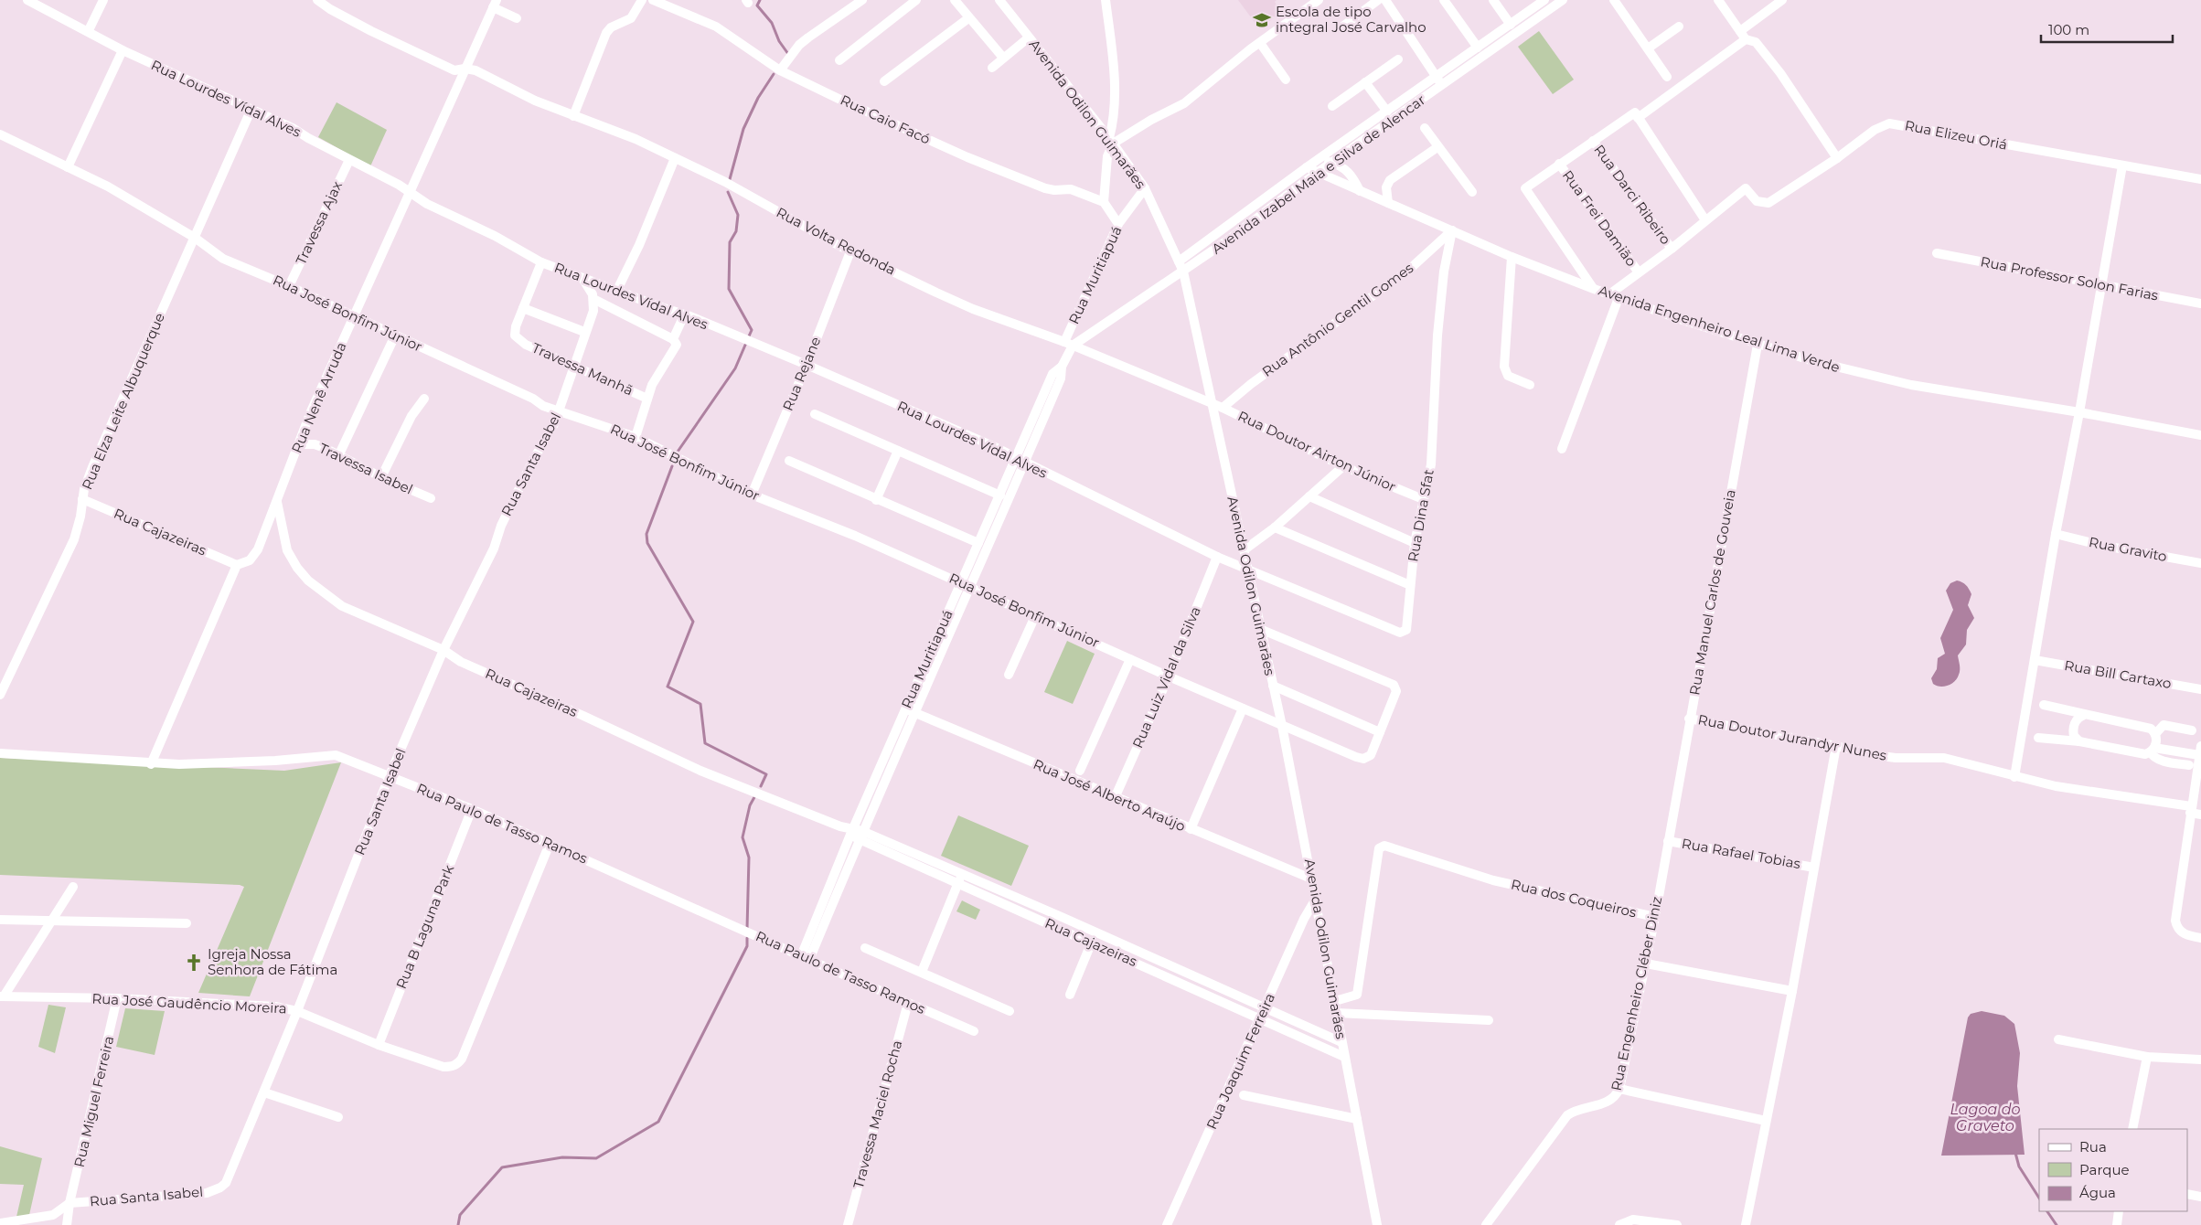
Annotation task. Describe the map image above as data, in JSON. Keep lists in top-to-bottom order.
{
  "streets": {
    "street": [
      "Rua Lourdes Vídal Alves",
      "Avenida Odilon Guimarães",
      "Rua Caio Facó",
      "Rua Elizeu Oriá",
      "Avenida Izabel Maia e Silva de Alencar",
      "Rua Darci Ribeiro",
      "Rua Frei Damião",
      "Travessa Ajax",
      "Rua Volta Redonda",
      "Rua Muritiapuá",
      "Rua Professor Solon Farias",
      "Rua José Bonfim Júnior",
      "Rua Antônio Gentil Gomes",
      "Avenida Engenheiro Leal Lima Verde",
      "Travessa Manhã",
      "Rua Rejane",
      "Rua Nenê Arruda",
      "Rua Elza Leite Albuquerque",
      "Rua Doutor Airton Júnior",
      "Rua Santa Isabel",
      "Travessa Isabel",
      "Rua Dina Sfat",
      "Rua Cajazeiras",
      "Rua Gravito",
      "Rua Manuel Carlos de Gouveia",
      "Rua Bill Cartaxo",
      "Rua Luiz Vidal da Silva",
      "Rua Doutor Jurandyr Nunes",
      "Rua José Alberto Araújo",
      "Rua Paulo de Tasso Ramos",
      "Rua Rafael Tobias",
      "Rua dos Coqueiros",
      "Rua B Laguna Park",
      "Rua Engenheiro Cléber Diniz",
      "Rua José Gaudêncio Moreira",
      "Rua Joaquim Ferreira",
      "Rua Miguel Ferreira",
      "Travessa Maciel Rocha"
    ]
  },
  "crossings": [
    ["Rua Lourdes Vídal Alves", "Avenida Odilon Guimarães"],
    ["Rua Lourdes Vídal Alves", "Travessa Ajax"],
    ["Rua Lourdes Vídal Alves", "Rua Muritiapuá"],
    ["Rua Lourdes Vídal Alves", "Travessa Manhã"],
    ["Rua Lourdes Vídal Alves", "Rua Rejane"],
    ["Rua Lourdes Vídal Alves", "Rua Nenê Arruda"],
    ["Rua Lourdes Vídal Alves", "Rua Elza Leite Albuquerque"],
    ["Rua Lourdes Vídal Alves", "Rua Dina Sfat"],
    ["Rua Lourdes Vídal Alves", "Rua Luiz Vidal da Silva"],
    ["Avenida Odilon Guimarães", "Avenida Izabel Maia e Silva de Alencar"],
    ["Avenida Odilon Guimarães", "Rua Volta Redonda"],
    ["Avenida Odilon Guimarães", "Rua Muritiapuá"],
    ["Avenida Odilon Guimarães", "Rua José Bonfim Júnior"],
    ["Avenida Odilon Guimarães", "Rua Doutor Airton Júnior"],
    ["Avenida Odilon Guimarães", "Rua Dina Sfat"],
    ["Avenida Odilon Guimarães", "Rua Cajazeiras"],
    ["Avenida Odilon Guimarães", "Rua José Alberto Araújo"],
    ["Avenida Odilon Guimarães", "Rua dos Coqueiros"],
    ["Avenida Odilon Guimarães", "Rua Joaquim Ferreira"],
    ["Avenida Izabel Maia e Silva de Alencar", "Rua Volta Redonda"],
    ["Avenida Izabel Maia e Silva de Alencar", "Rua Muritiapuá"],
    ["Avenida Izabel Maia e Silva de Alencar", "Avenida Engenheiro Leal Lima Verde"],
    ["Travessa Ajax", "Rua José Bonfim Júnior"],
    ["Rua Volta Redonda", "Rua Muritiapuá"],
    ["Rua Volta Redonda", "Rua Rejane"],
    ["Rua Volta Redonda", "Rua Nenê Arruda"],
    ["Rua Volta Redonda", "Rua Doutor Airton Júnior"],
    ["Rua Muritiapuá", "Rua José Bonfim Júnior"],
    ["Rua Muritiapuá", "Rua Cajazeiras"],
    ["Rua Muritiapuá", "Rua José Alberto Araújo"],
    ["Rua Muritiapuá", "Rua Paulo de Tasso Ramos"],
    ["Rua José Bonfim Júnior", "Rua Rejane"],
    ["Rua José Bonfim Júnior", "Rua Nenê Arruda"],
    ["Rua José Bonfim Júnior", "Rua Elza Leite Albuquerque"],
    ["Rua José Bonfim Júnior", "Rua Santa Isabel"],
    ["Rua José Bonfim Júnior", "Rua Luiz Vidal da Silva"],
    ["Rua Antônio Gentil Gomes", "Avenida Engenheiro Leal Lima Verde"],
    ["Rua Antônio Gentil Gomes", "Rua Doutor Airton Júnior"],
    ["Rua Antônio Gentil Gomes", "Rua Dina Sfat"],
    ["Avenida Engenheiro Leal Lima Verde", "Rua Dina Sfat"],
    ["Avenida Engenheiro Leal Lima Verde", "Rua Manuel Carlos de Gouveia"],
    ["Travessa Manhã", "Rua Santa Isabel"],
    ["Rua Nenê Arruda", "Travessa Isabel"],
    ["Rua Nenê Arruda", "Rua Cajazeiras"],
    ["Rua Elza Leite Albuquerque", "Rua Cajazeiras"],
    ["Rua Doutor Airton Júnior", "Rua Dina Sfat"],
    ["Rua Santa Isabel", "Rua Cajazeiras"],
    ["Rua Santa Isabel", "Rua Paulo de Tasso Ramos"],
    ["Rua Santa Isabel", "Rua José Gaudêncio Moreira"],
    ["Rua Santa Isabel", "Rua Miguel Ferreira"],
    ["Rua Cajazeiras", "Rua Joaquim Ferreira"],
    ["Rua Manuel Carlos de Gouveia", "Rua Doutor Jurandyr Nunes"],
    ["Rua Manuel Carlos de Gouveia", "Rua Rafael Tobias"],
    ["Rua Manuel Carlos de Gouveia", "Rua Engenheiro Cléber Diniz"],
    ["Rua Luiz Vidal da Silva", "Rua José Alberto Araújo"],
    ["Rua Paulo de Tasso Ramos", "Rua B Laguna Park"],
    ["Rua Paulo de Tasso Ramos", "Rua José Gaudêncio Moreira"],
    ["Rua Paulo de Tasso Ramos", "Travessa Maciel Rocha"],
    ["Rua Rafael Tobias", "Rua Engenheiro Cléber Diniz"],
    ["Rua dos Coqueiros", "Rua Engenheiro Cléber Diniz"],
    ["Rua B Laguna Park", "Rua José Gaudêncio Moreira"],
    ["Rua José Gaudêncio Moreira", "Rua Miguel Ferreira"]
  ],
  "water": ["Lagoa do Graveto"],
  "places": {
    "school or university": ["Escola de tipo integral José Carvalho"],
    "church": ["Igreja Nossa Senhora de Fátima"]
  },
  "legend": ["Rua", "Parque", "Água"],
  "scale_bar": "100 m"
}
